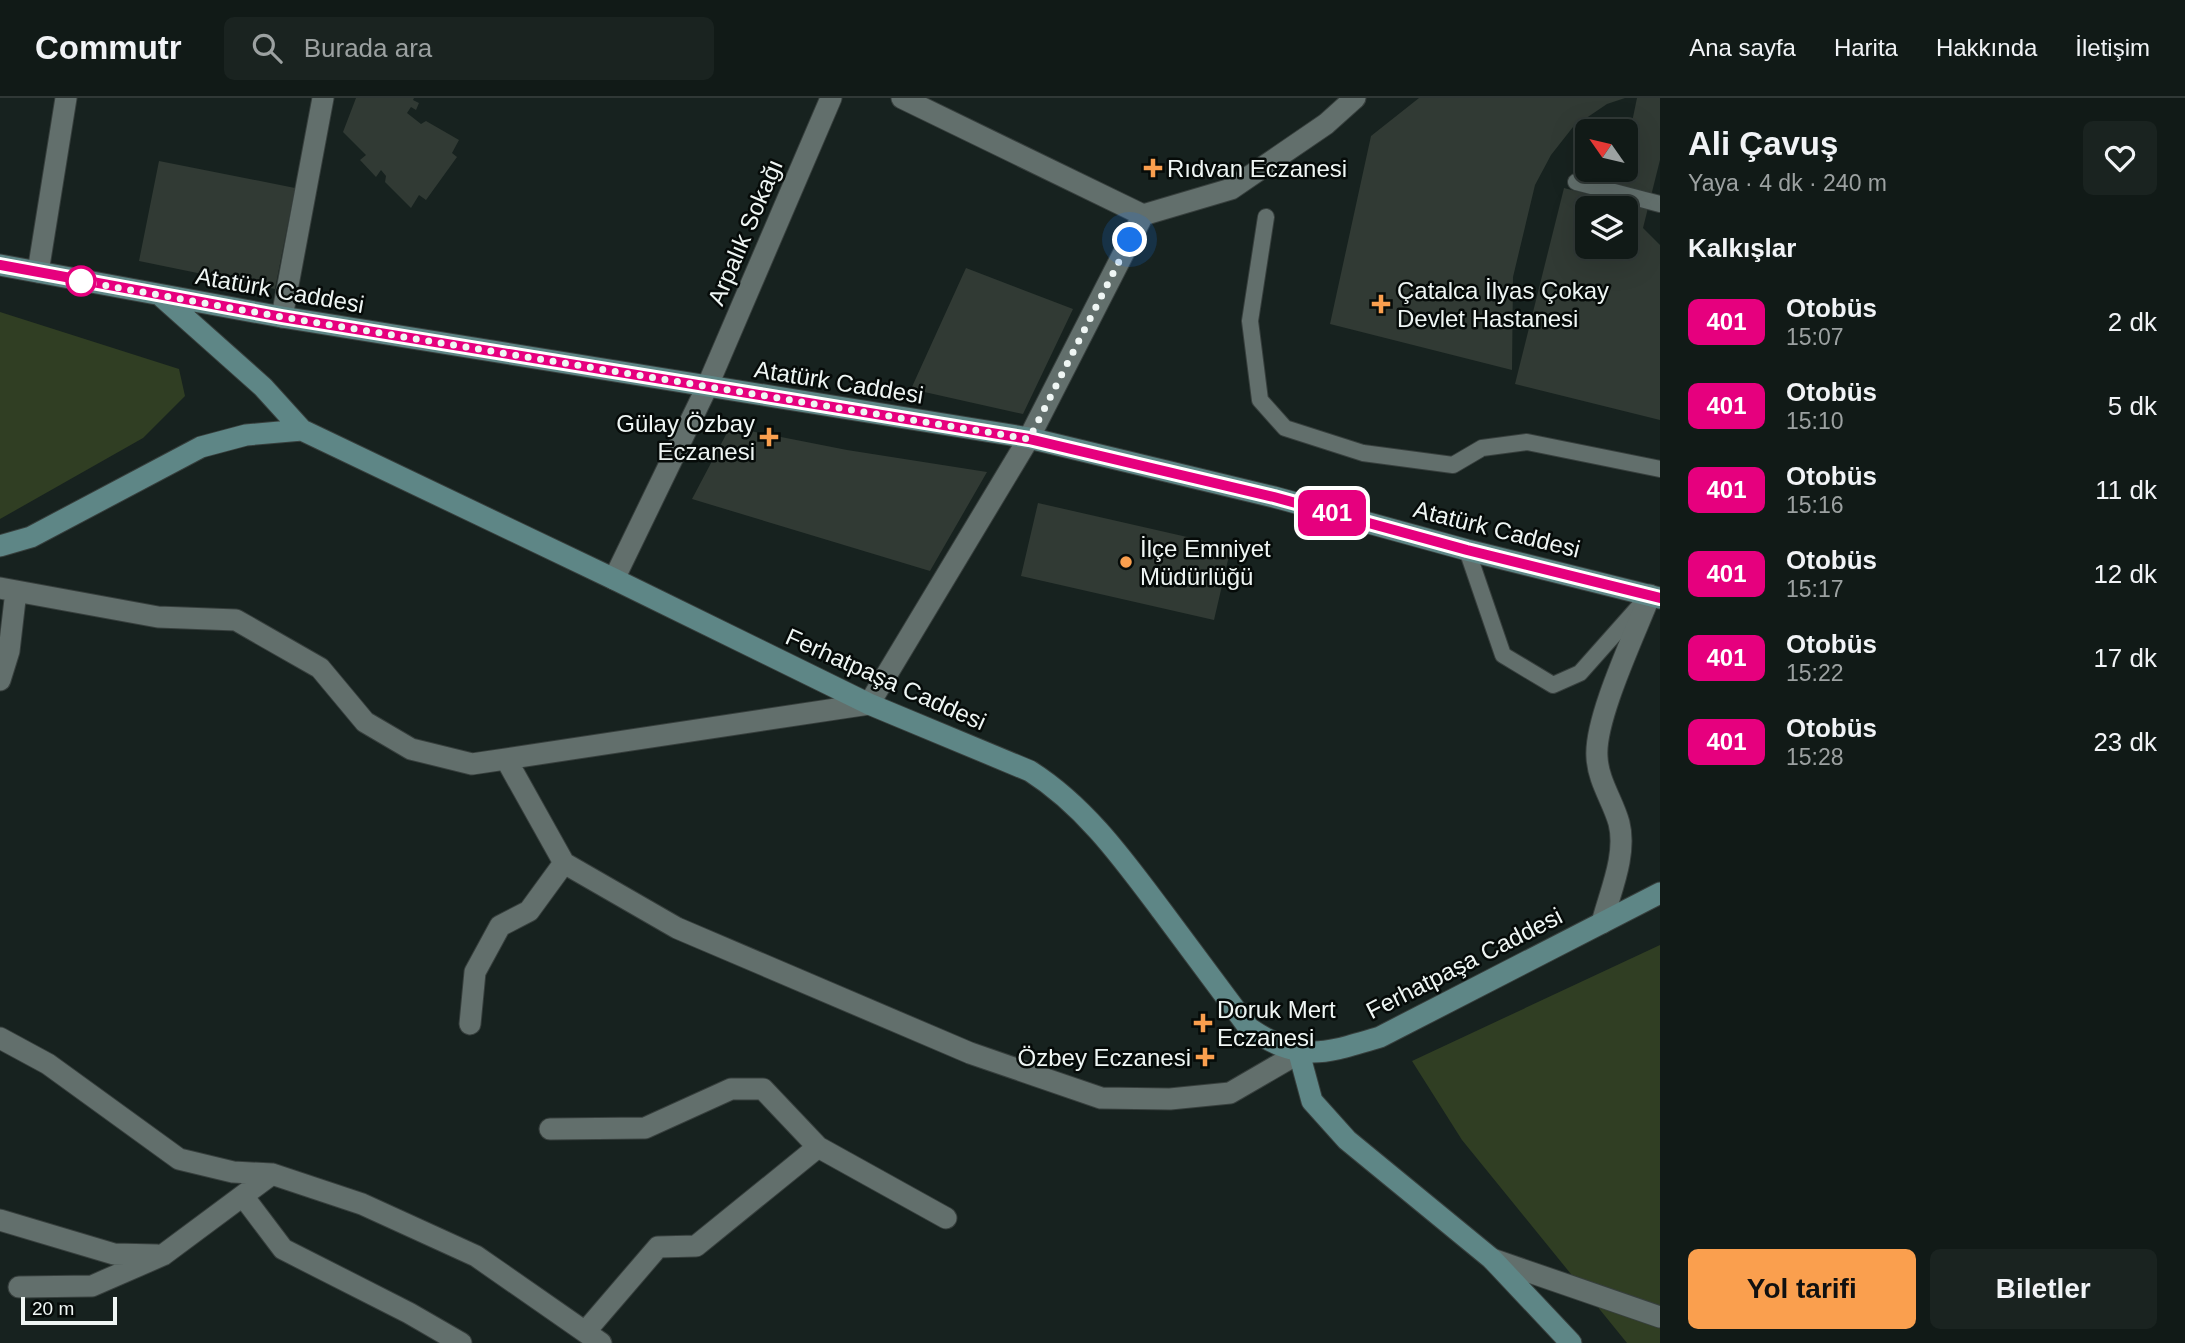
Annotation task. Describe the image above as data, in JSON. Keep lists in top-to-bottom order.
{
  "streets": {
    "main road": ["Atatürk Caddesi", "Ferhatpaşa Caddesi"],
    "street": ["Arpalık Sokağı"]
  },
  "crossings": [
    ["Arpalık Sokağı", "Atatürk Caddesi"],
    ["Arpalık Sokağı", "Ferhatpaşa Caddesi"]
  ],
  "places": {
    "health": [
      "Rıdvan Eczanesi",
      "Çatalca İlyas Çokay Devlet Hastanesi",
      "Gülay Özbay Eczanesi",
      "Doruk Mert Eczanesi",
      "Özbey Eczanesi"
    ],
    "other": ["İlçe Emniyet Müdürlüğü"]
  },
  "lines": ["bus line 401"],
  "scale_bar": "20 m",
  "north": "top left",
  "page": {
    "header": "Commutr",
    "search": "Burada ara",
    "nav": [
      "Ana sayfa",
      "Harita",
      "Hakkında",
      "İletişim"
    ],
    "on_map": "401",
    "heading": [
      ["Ali Çavuş", "Yaya · 4 dk · 240 m"],
      "Kalkışlar"
    ],
    "list": [
      {
        "mark": "401",
        "name": "Otobüs",
        "note": "15:07",
        "value": "2 dk"
      },
      {
        "mark": "401",
        "name": "Otobüs",
        "note": "15:10",
        "value": "5 dk"
      },
      {
        "mark": "401",
        "name": "Otobüs",
        "note": "15:16",
        "value": "11 dk"
      },
      {
        "mark": "401",
        "name": "Otobüs",
        "note": "15:17",
        "value": "12 dk"
      },
      {
        "mark": "401",
        "name": "Otobüs",
        "note": "15:22",
        "value": "17 dk"
      },
      {
        "mark": "401",
        "name": "Otobüs",
        "note": "15:28",
        "value": "23 dk"
      }
    ],
    "buttons": ["Yol tarifi", "Biletler"],
    "scale": "20 m"
  }
}
